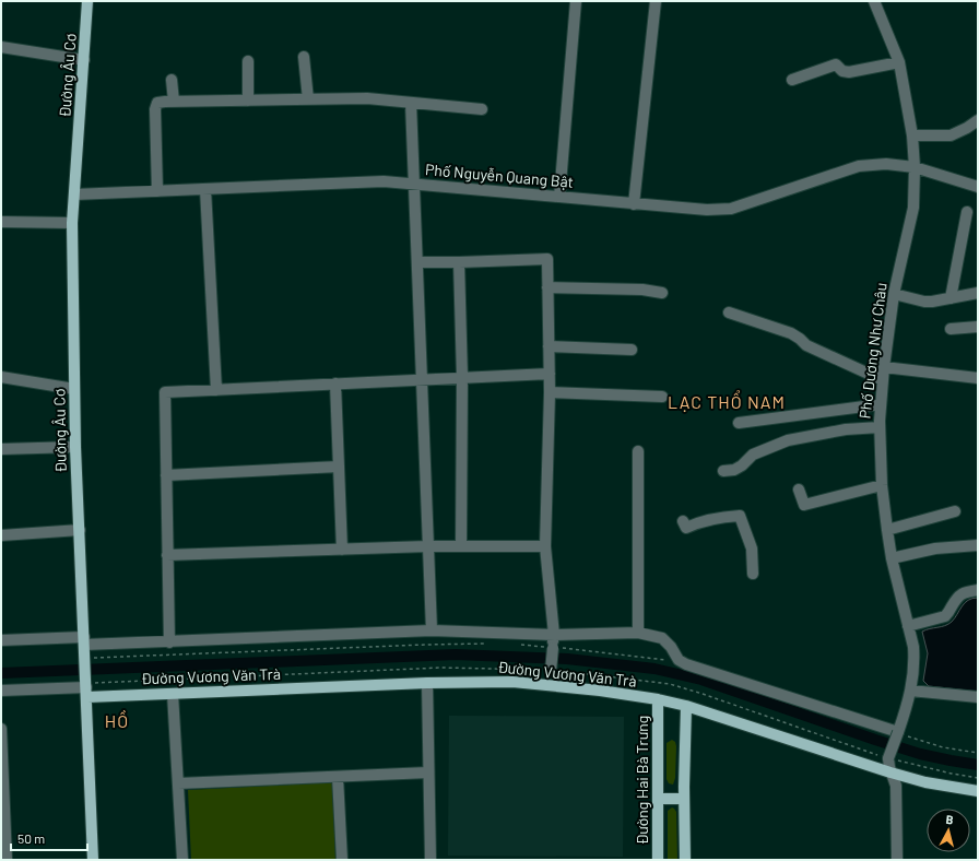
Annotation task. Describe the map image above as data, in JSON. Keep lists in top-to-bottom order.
{
  "streets": {
    "main road": ["Đường Âu Cơ", "Đường Vương Văn Trà", "Đường Hai Bà Trưng"],
    "street": ["Phố Nguyễn Quang Bật", "Phố Dương Như Châu"]
  },
  "crossings": [
    ["Đường Âu Cơ", "Phố Nguyễn Quang Bật"],
    ["Đường Âu Cơ", "Đường Vương Văn Trà"],
    ["Phố Nguyễn Quang Bật", "Phố Dương Như Châu"],
    ["Phố Dương Như Châu", "Đường Vương Văn Trà"],
    ["Đường Vương Văn Trà", "Đường Hai Bà Trưng"]
  ],
  "districts": ["LẠC THỔ NAM", "HỒ"],
  "scale_bar": "50 m",
  "north": "top"
}
